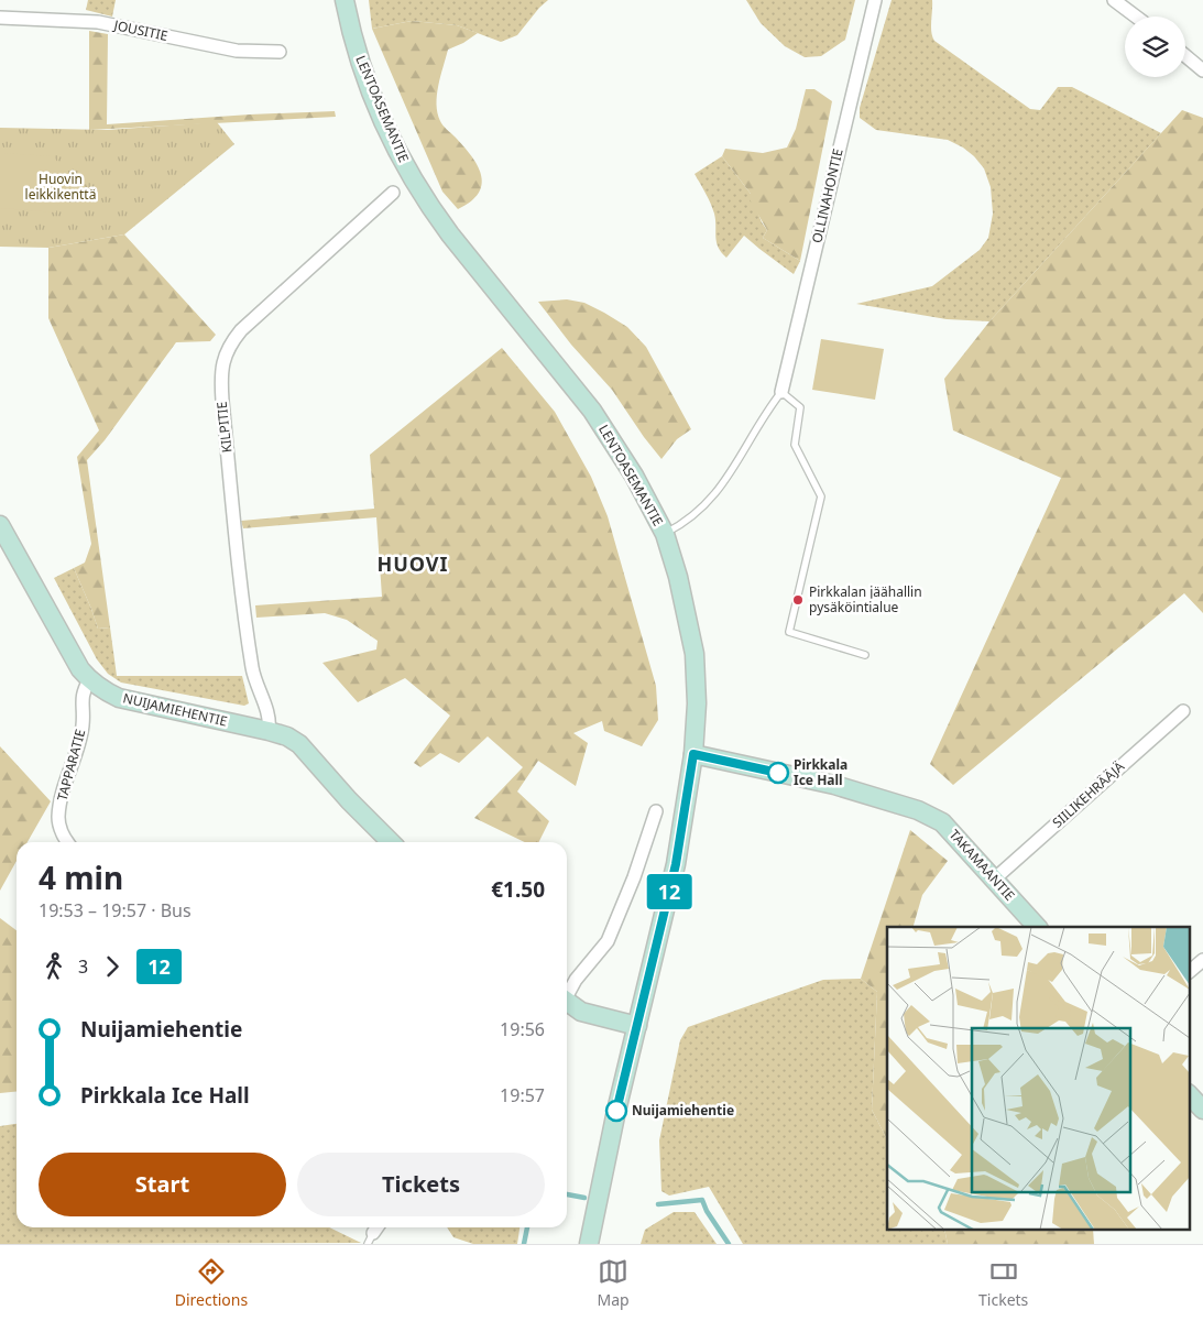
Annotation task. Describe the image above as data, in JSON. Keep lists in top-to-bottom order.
{
  "streets": {
    "main road": ["LENTOASEMANTIE", "NUIJAMIEHENTIE", "TAKAMAANTIE"],
    "street": [
      "JOUSITIE",
      "OLLINAHONTIE",
      "KILPITIE",
      "TAPPARATIE",
      "SIILIKEHRÄÄJÄ"
    ]
  },
  "crossings": [
    ["LENTOASEMANTIE", "TAKAMAANTIE"],
    ["KILPITIE", "NUIJAMIEHENTIE"],
    ["NUIJAMIEHENTIE", "TAPPARATIE"],
    ["SIILIKEHRÄÄJÄ", "TAKAMAANTIE"]
  ],
  "districts": ["HUOVI"],
  "parks": ["Huovin leikkikenttä"],
  "places": ["Pirkkalan jäähallin pysäköintialue", "Pirkkala Ice Hall", "Nuijamiehentie"],
  "lines": ["bus line 12"],
  "page": {
    "on_map": "12",
    "heading": ["4 min", "19:53 – 19:57 · Bus", "€1.50"],
    "legs": ["3", "12"],
    "list": [
      {
        "name": "Nuijamiehentie",
        "value": "19:56"
      },
      {
        "name": "Pirkkala Ice Hall",
        "value": "19:57"
      }
    ],
    "buttons": ["Start", "Tickets"],
    "tabs": ["Directions", "Map", "Tickets"]
  }
}
